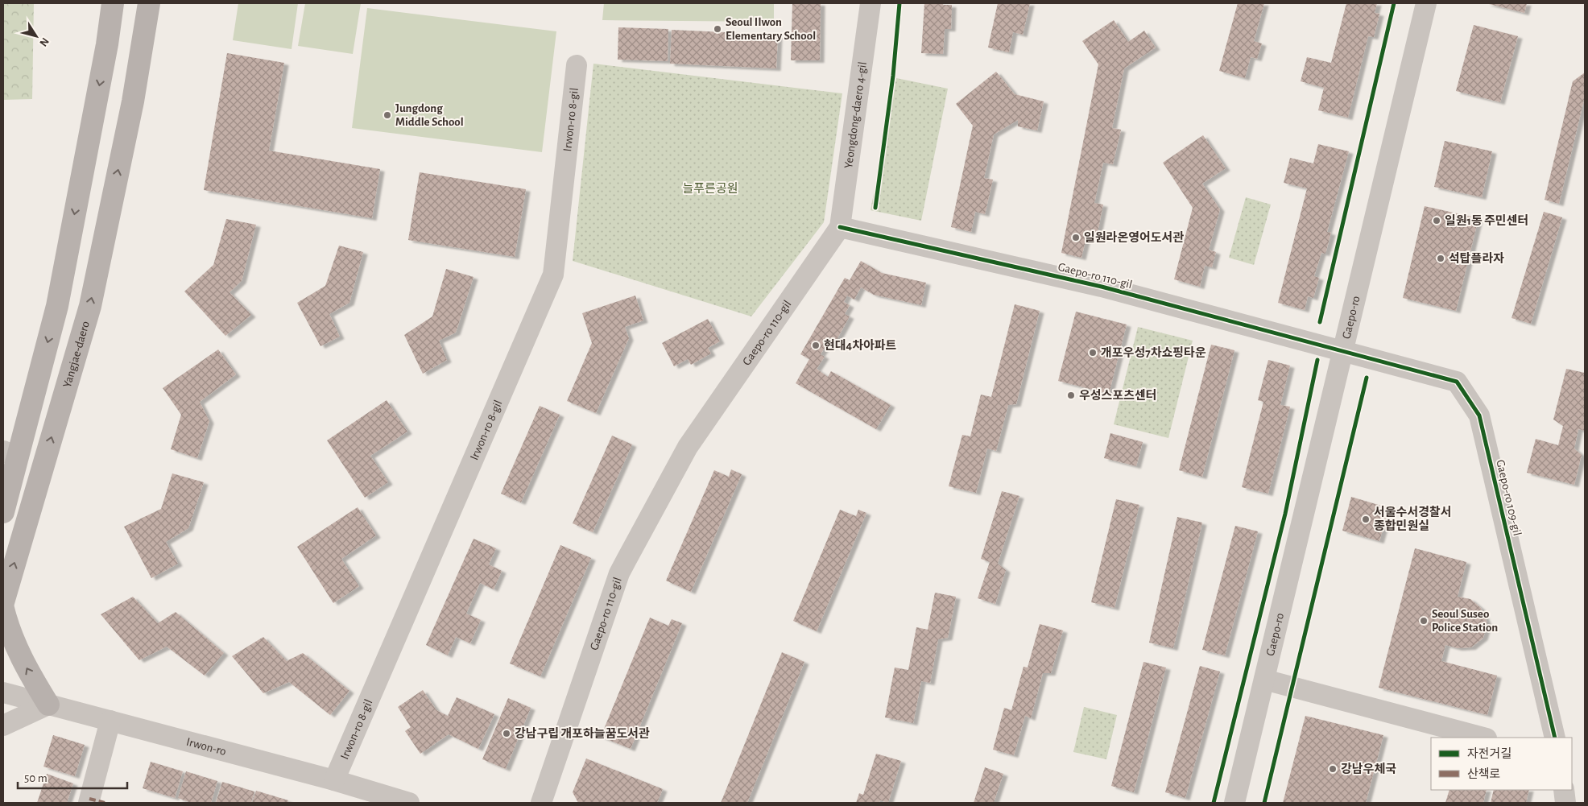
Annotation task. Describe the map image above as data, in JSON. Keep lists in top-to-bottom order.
{
  "streets": {
    "main road": ["Yangjae-daero"],
    "street": [
      "Yeongdong-daero 4-gil",
      "Irwon-ro 8-gil",
      "Gaepo-ro 110-gil",
      "Gaepo-ro",
      "Gaepo-ro 109-gil",
      "Irwon-ro"
    ]
  },
  "crossings": [
    ["Yeongdong-daero 4-gil", "Gaepo-ro 110-gil"],
    ["Irwon-ro 8-gil", "Irwon-ro"],
    ["Gaepo-ro 110-gil", "Gaepo-ro"],
    ["Gaepo-ro 110-gil", "Gaepo-ro 109-gil"],
    ["Gaepo-ro", "Gaepo-ro 109-gil"]
  ],
  "parks": ["늘푸른공원"],
  "places": [
    "Seoul Ilwon Elementary School",
    "Jungdong Middle School",
    "일원1동 주민센터",
    "일원라온영어도서관",
    "석탑플라자",
    "현대4차아파트",
    "개포우성7차쇼핑타운",
    "우성스포츠센터",
    "서울수서경찰서 종합민원실",
    "Seoul Suseo Police Station",
    "강남구립 개포하늘꿈도서관",
    "강남우체국"
  ],
  "legend": ["자전거길", "산책로"],
  "scale_bar": "50 m",
  "north": "bottom right"
}
